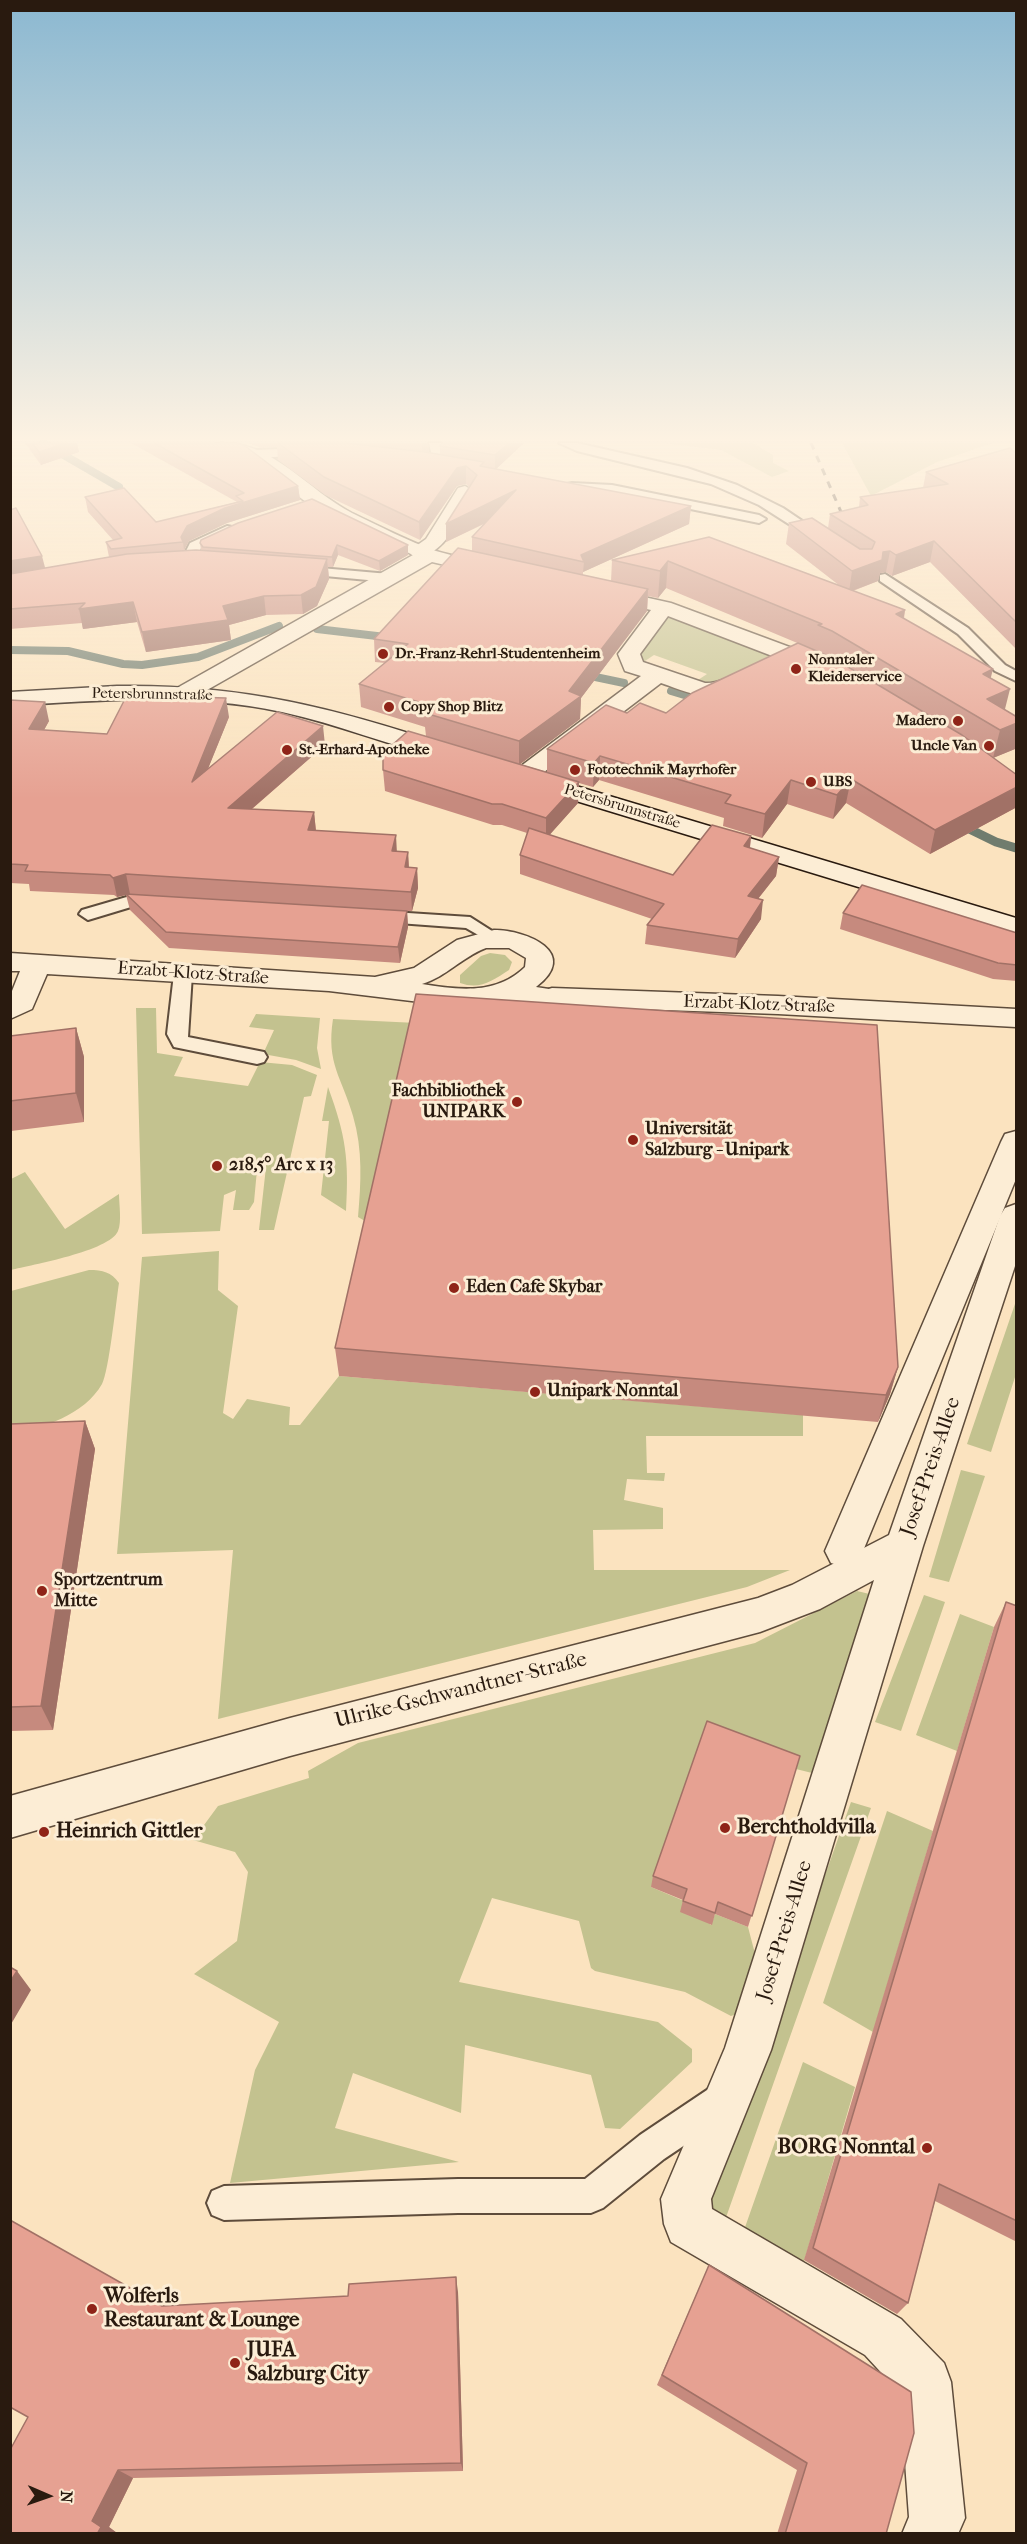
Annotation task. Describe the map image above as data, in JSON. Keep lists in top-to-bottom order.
{
  "streets": {
    "street": [
      "Petersbrunnstraße",
      "Erzabt-Klotz-Straße",
      "Josef-Preis-Allee",
      "Ulrike-Gschwandtner-Straße"
    ]
  },
  "crossings": [
    ["Josef-Preis-Allee", "Ulrike-Gschwandtner-Straße"]
  ],
  "places": [
    "Dr.-Franz-Rehrl-Studentenheim",
    "Nonntaler Kleiderservice",
    "Copy Shop Blitz",
    "Madero",
    "Uncle Van",
    "St.-Erhard-Apotheke",
    "Fototechnik Mayrhofer",
    "UBS",
    "Fachbibliothek UNIPARK",
    "Universität Salzburg - Unipark",
    "218,5° Arc x 13",
    "Eden Cafe Skybar",
    "Unipark Nonntal",
    "Sportzentrum Mitte",
    "Berchtholdvilla",
    "Heinrich Gittler",
    "BORG Nonntal",
    "Wolferls Restaurant & Lounge",
    "JUFA Salzburg City"
  ],
  "north": "right"
}
